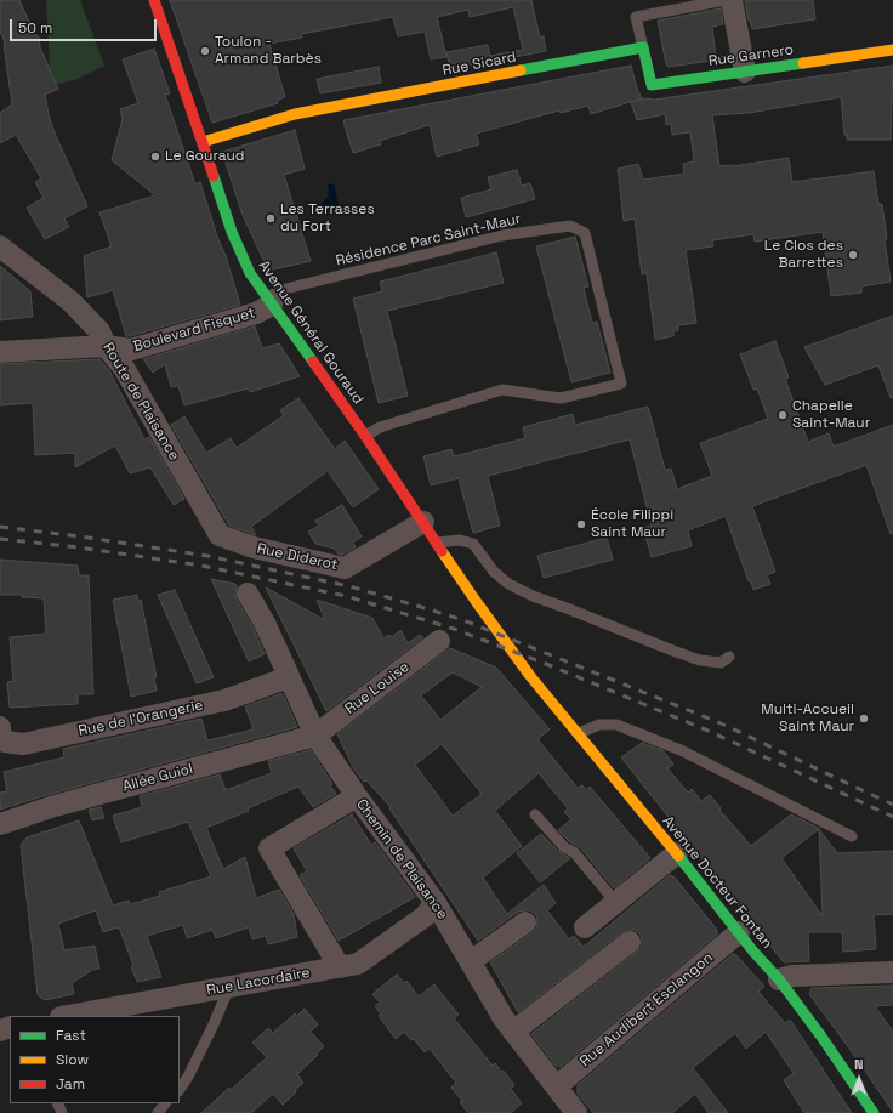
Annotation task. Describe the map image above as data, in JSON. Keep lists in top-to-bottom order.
{
  "streets": {
    "main road": [
      "Rue Garnero",
      "Rue Sicard",
      "Avenue Général Gouraud",
      "Avenue Docteur Fontan"
    ],
    "street": [
      "Boulevard Fisquet",
      "Route de Plaisance",
      "Rue Diderot",
      "Rue Louise",
      "Rue de l'Orangerie",
      "Allée Guiol",
      "Chemin de Plaisance",
      "Rue Lacordaire",
      "Rue Audibert Esclangon"
    ],
    "lane": ["Résidence Parc Saint-Maur"]
  },
  "crossings": [
    ["Rue Garnero", "Rue Sicard"],
    ["Rue Sicard", "Avenue Général Gouraud"],
    ["Résidence Parc Saint-Maur", "Boulevard Fisquet"],
    ["Résidence Parc Saint-Maur", "Avenue Général Gouraud"],
    ["Boulevard Fisquet", "Avenue Général Gouraud"],
    ["Boulevard Fisquet", "Route de Plaisance"],
    ["Avenue Général Gouraud", "Rue Diderot"],
    ["Avenue Général Gouraud", "Avenue Docteur Fontan"],
    ["Route de Plaisance", "Rue Diderot"],
    ["Rue Louise", "Allée Guiol"],
    ["Rue Louise", "Chemin de Plaisance"],
    ["Rue de l'Orangerie", "Chemin de Plaisance"],
    ["Allée Guiol", "Chemin de Plaisance"],
    ["Chemin de Plaisance", "Rue Lacordaire"],
    ["Chemin de Plaisance", "Rue Audibert Esclangon"],
    ["Avenue Docteur Fontan", "Rue Audibert Esclangon"]
  ],
  "places": [
    "Toulon - Armand Barbès",
    "Le Gouraud",
    "Les Terrasses du Fort",
    "Le Clos des Barrettes",
    "Chapelle Saint-Maur",
    "École Filippi Saint Maur",
    "Multi-Accueil Saint Maur"
  ],
  "legend": ["Fast", "Slow", "Jam"],
  "scale_bar": "50 m",
  "north": "top"
}
